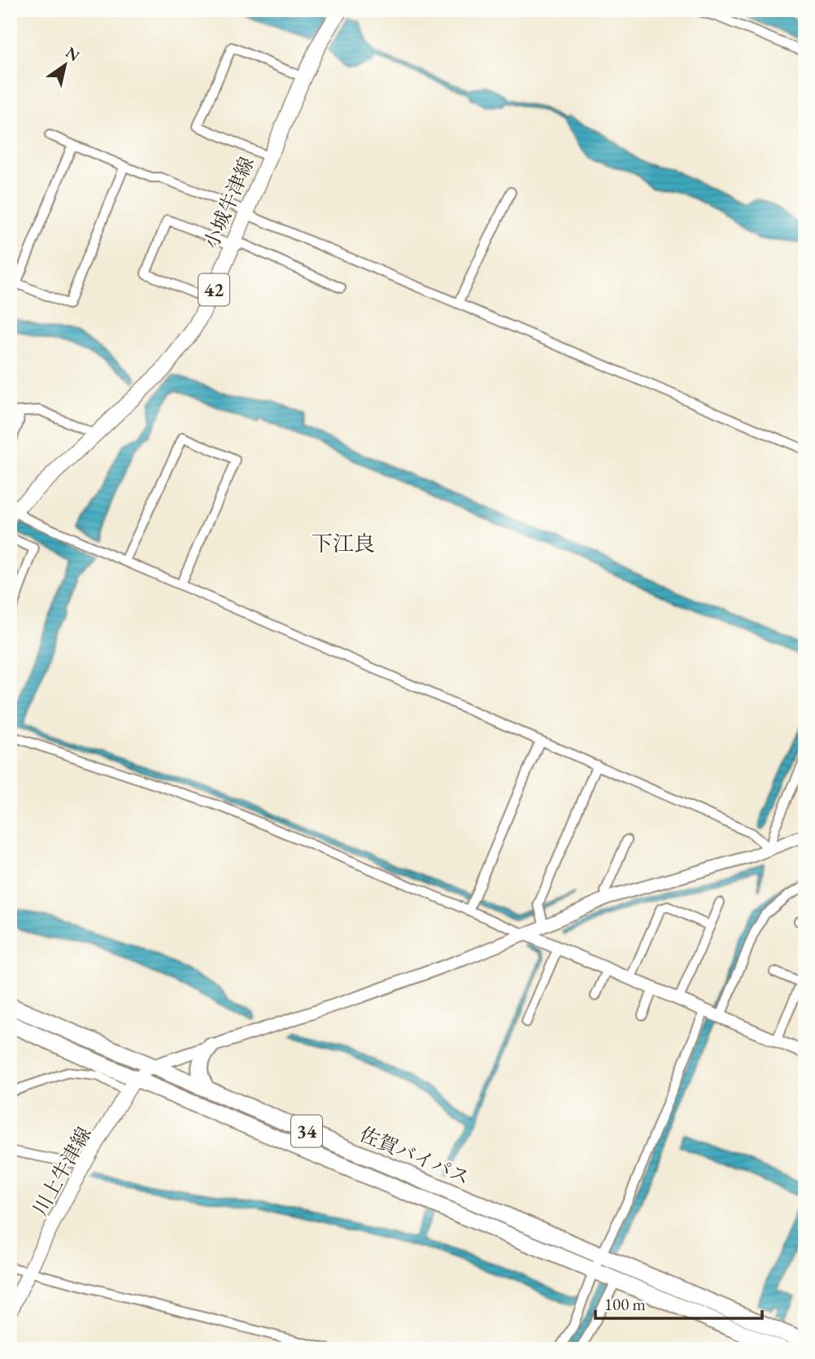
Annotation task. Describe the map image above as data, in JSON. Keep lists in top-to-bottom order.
{
  "streets": {
    "highway": ["34", "佐賀バイパス"],
    "main road": ["小城牛津線", "42", "川上牛津線"]
  },
  "crossings": [
    ["佐賀バイパス", "川上牛津線"]
  ],
  "districts": ["下江良"],
  "scale_bar": "100 m",
  "north": "top right"
}
